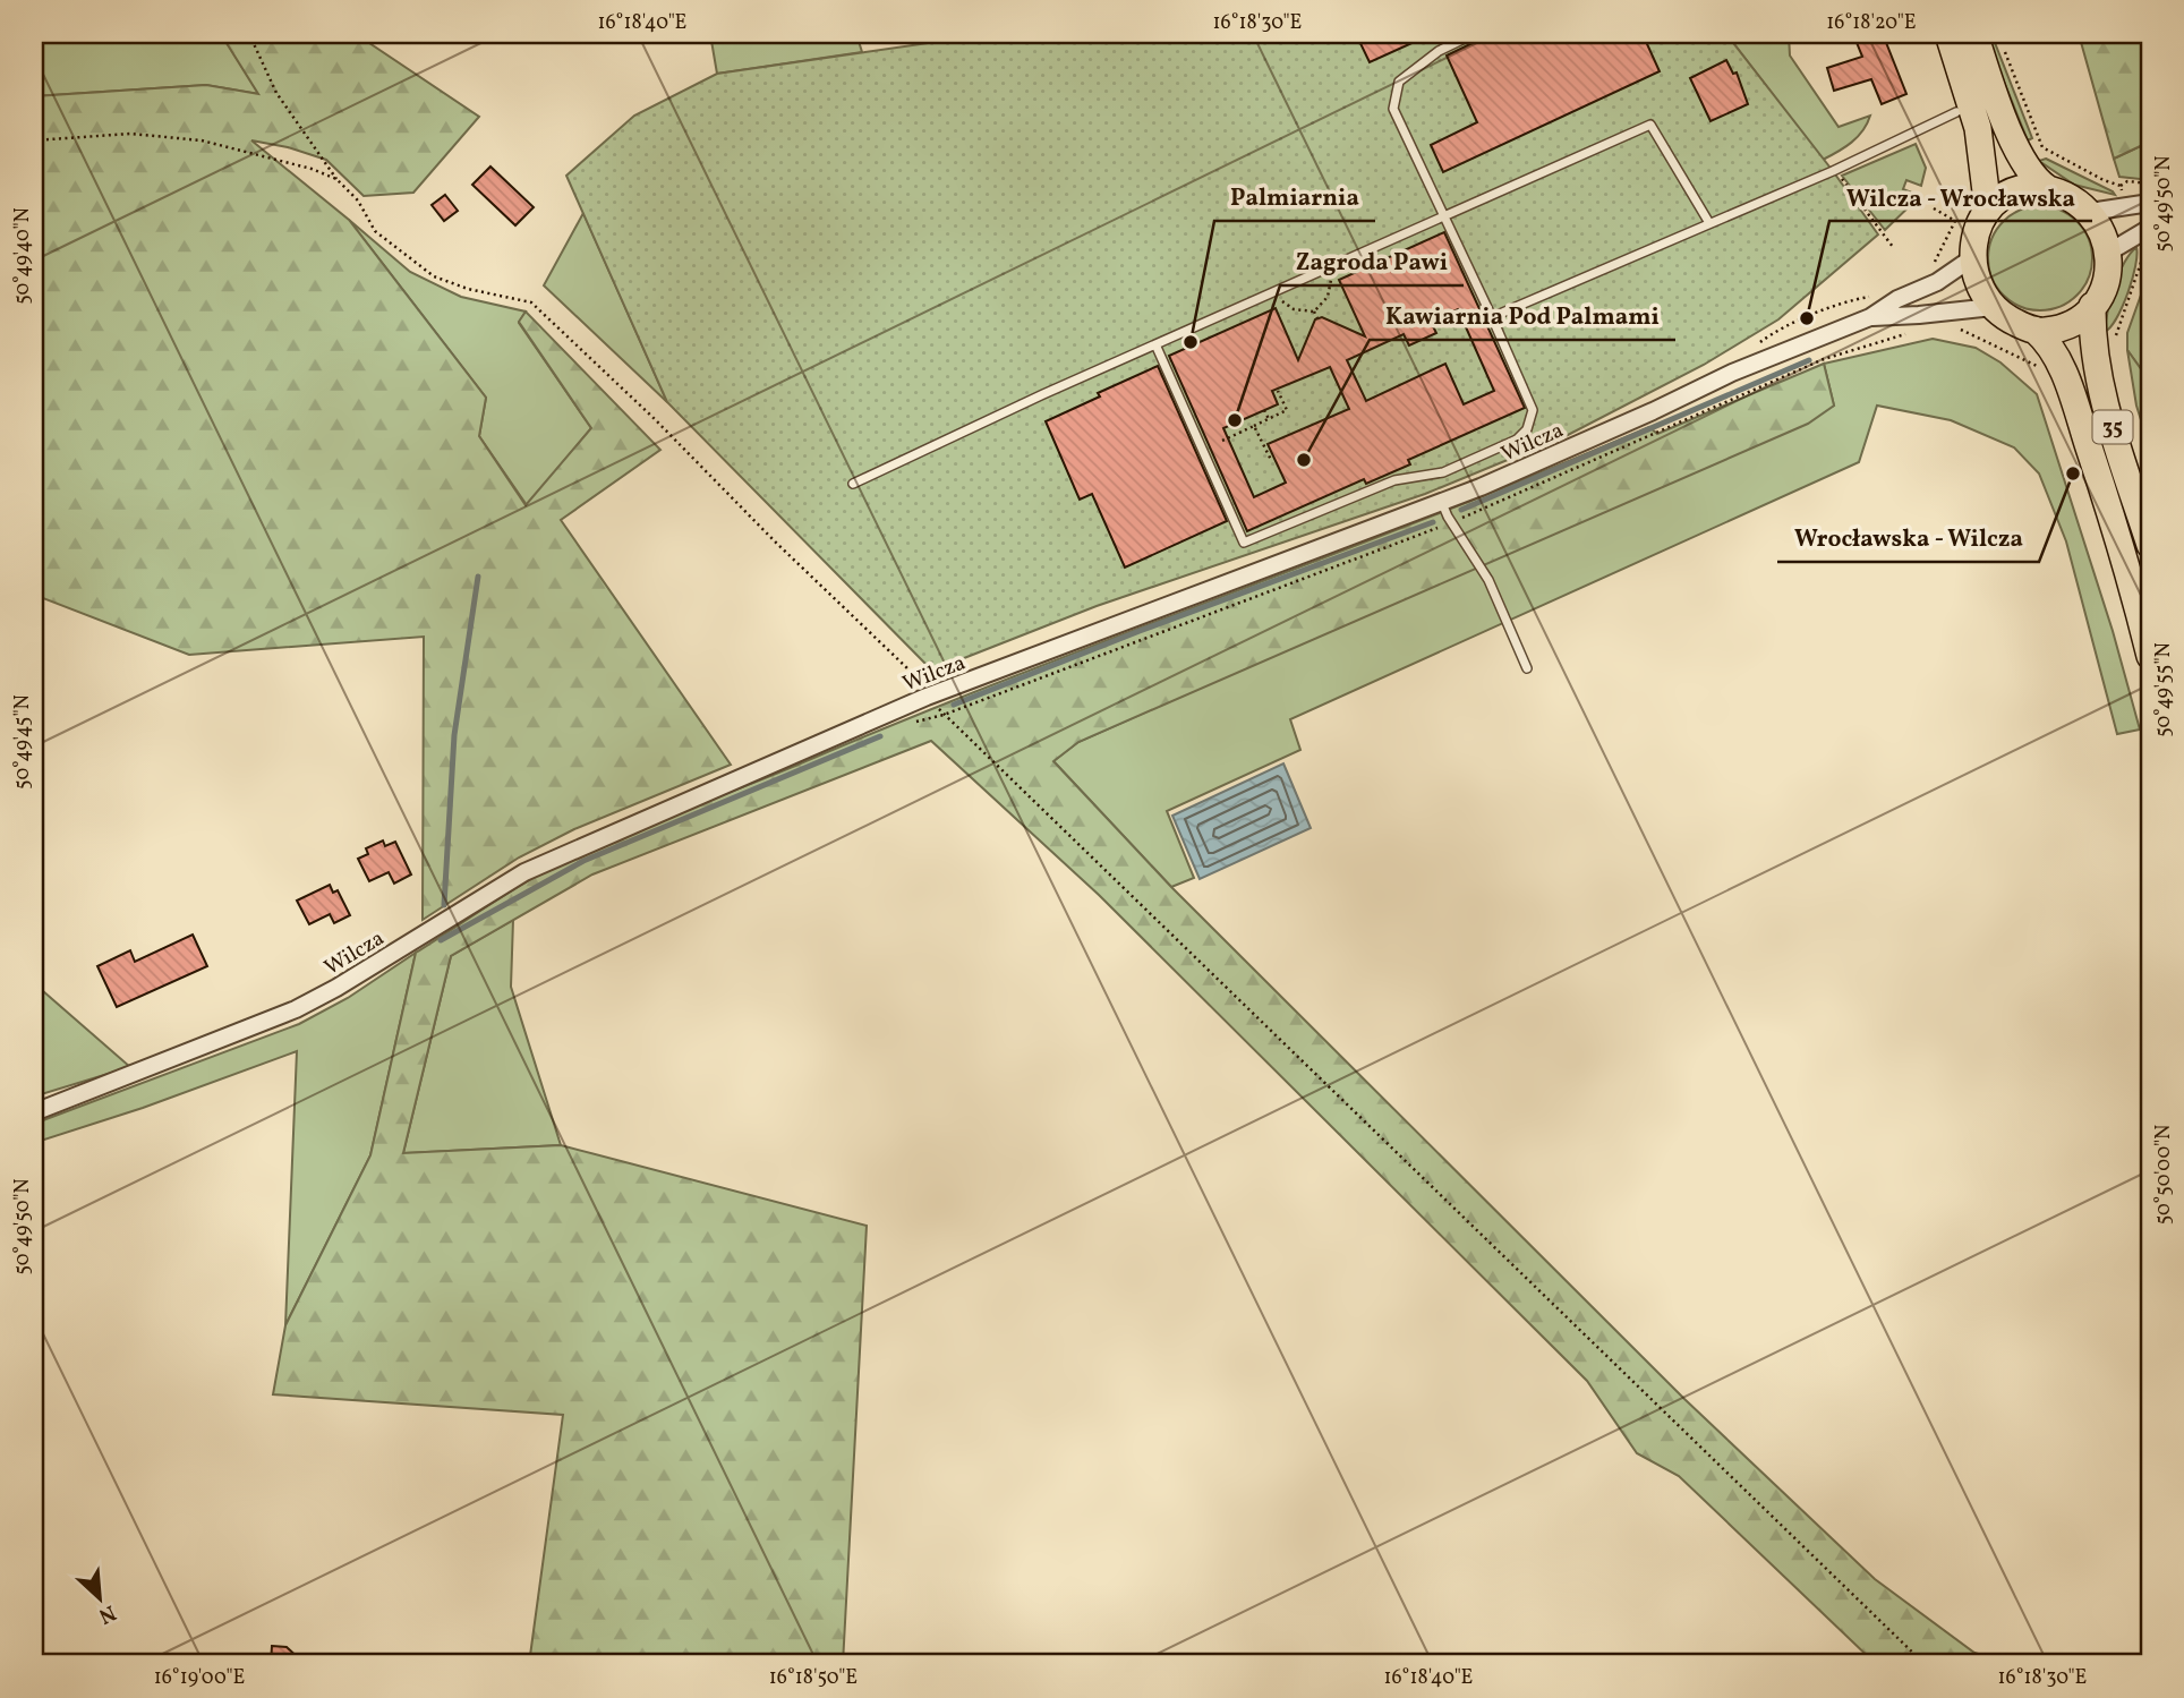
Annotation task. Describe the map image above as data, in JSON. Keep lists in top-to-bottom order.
{
  "streets": {
    "main road": ["35"],
    "street": ["Wilcza"]
  },
  "crossings": [
    ["35", "Wilcza"]
  ],
  "places": [
    "Wilcza - Wrocławska",
    "Palmiarnia",
    "Zagroda Pawi",
    "Kawiarnia Pod Palmami",
    "Wrocławska - Wilcza"
  ],
  "north": "bottom right",
  "coordinates": [
    "16°18'40\"E",
    "16°18'30\"E",
    "16°18'20\"E",
    "50°49'50\"N",
    "50°49'40\"N",
    "50°49'55\"N",
    "50°49'45\"N",
    "50°50'00\"N",
    "16°19'00\"E",
    "16°18'50\"E"
  ]
}
